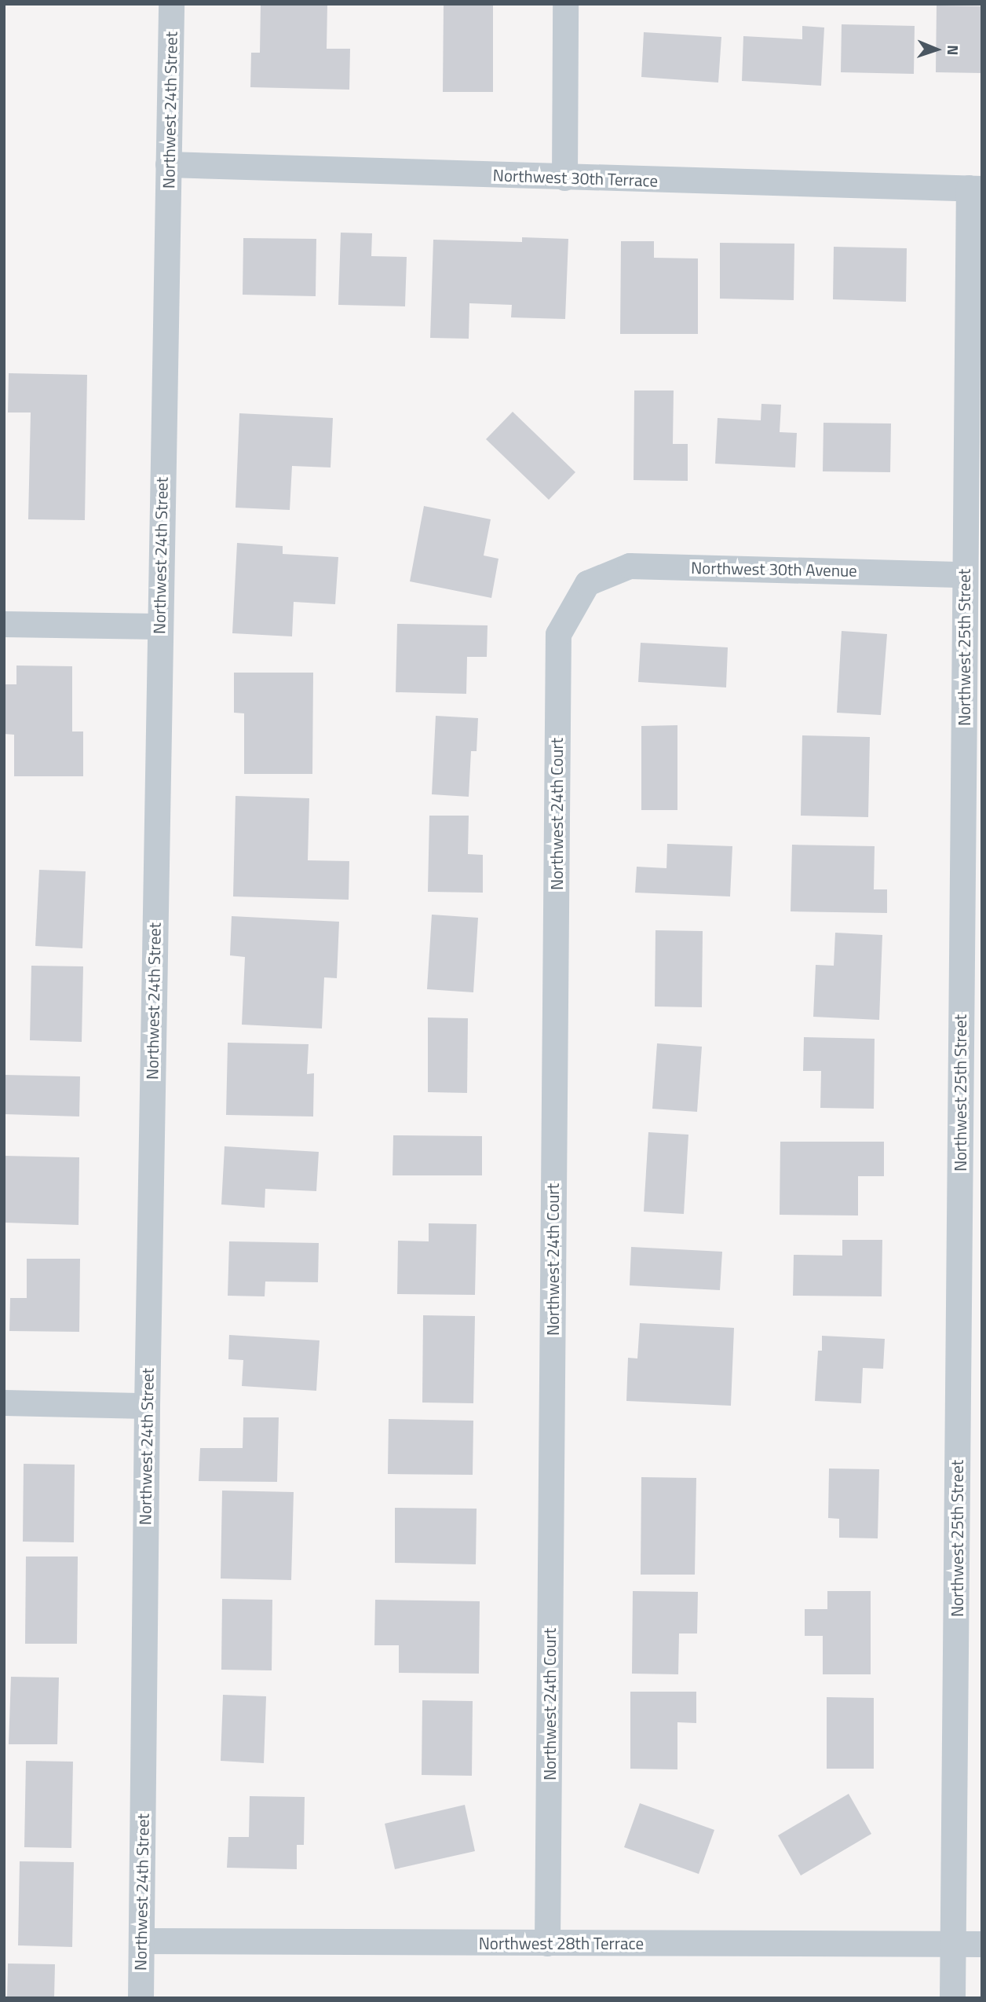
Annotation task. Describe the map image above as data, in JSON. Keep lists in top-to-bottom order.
{
  "streets": {
    "street": [
      "Northwest 24th Street",
      "Northwest 30th Terrace",
      "Northwest 30th Avenue",
      "Northwest 25th Street",
      "Northwest 24th Court",
      "Northwest 28th Terrace"
    ]
  },
  "crossings": [
    ["Northwest 24th Street", "Northwest 30th Terrace"],
    ["Northwest 24th Street", "Northwest 28th Terrace"],
    ["Northwest 30th Terrace", "Northwest 25th Street"],
    ["Northwest 30th Avenue", "Northwest 25th Street"],
    ["Northwest 30th Avenue", "Northwest 24th Court"],
    ["Northwest 25th Street", "Northwest 28th Terrace"],
    ["Northwest 24th Court", "Northwest 28th Terrace"]
  ],
  "north": "right"
}
